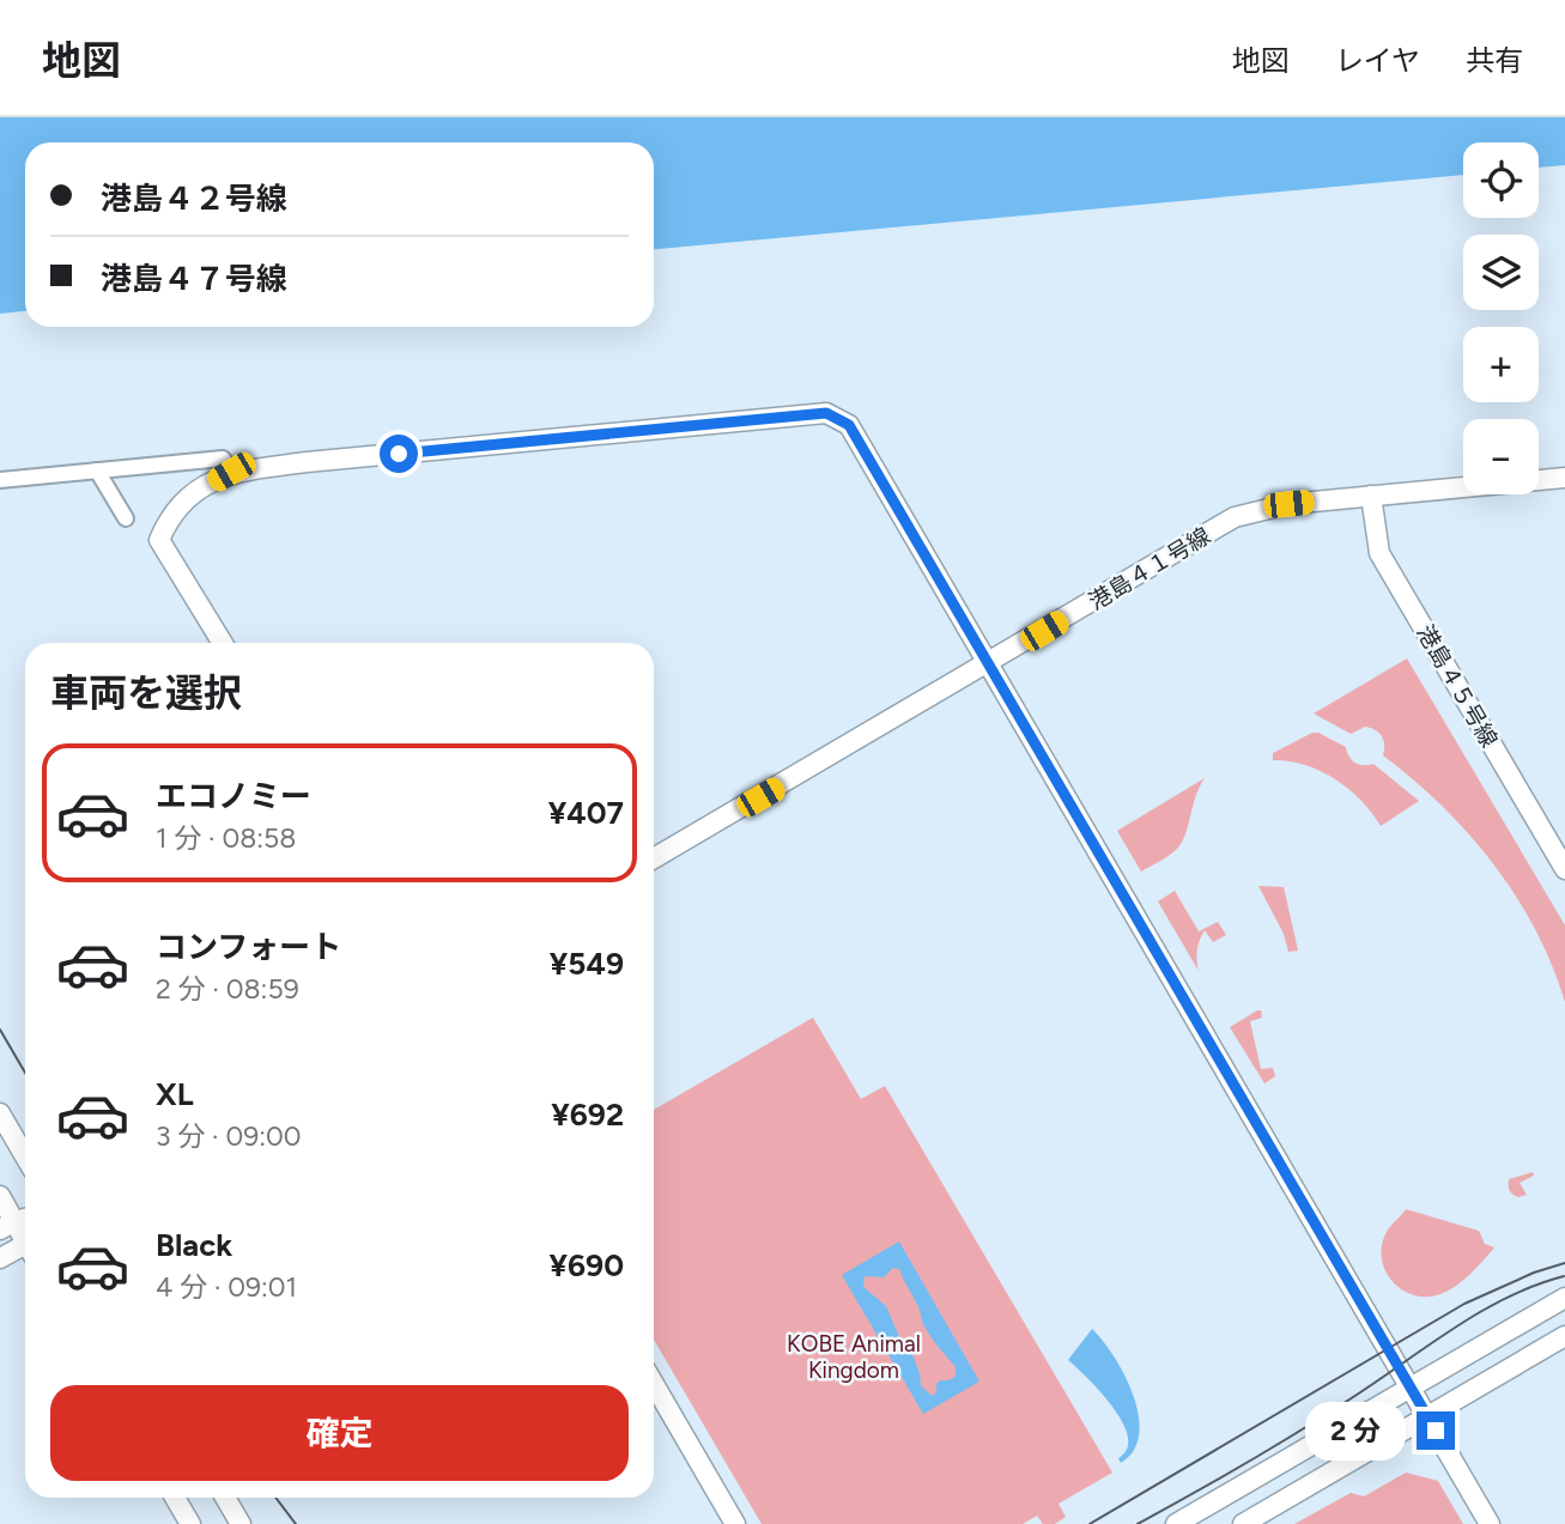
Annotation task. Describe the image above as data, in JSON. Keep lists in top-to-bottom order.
{
  "streets": {
    "street": ["港島４１号線", "港島４５号線"]
  },
  "crossings": [
    ["港島４１号線", "港島４５号線"]
  ],
  "parks": ["KOBE Animal Kingdom"],
  "page": {
    "header": "地図",
    "nav": ["地図", "レイヤ", "共有"],
    "map_buttons": ["+", "−"],
    "banner": ["港島４２号線", "港島４７号線"],
    "heading": "車両を選択",
    "list": [
      {
        "name": "エコノミー",
        "note": "1 分 · 08:58",
        "value": "¥407"
      },
      {
        "name": "コンフォート",
        "note": "2 分 · 08:59",
        "value": "¥549"
      },
      {
        "name": "XL",
        "note": "3 分 · 09:00",
        "value": "¥692"
      },
      {
        "name": "Black",
        "note": "4 分 · 09:01",
        "value": "¥690"
      }
    ],
    "buttons": "確定",
    "bubble": "2 分"
  }
}
